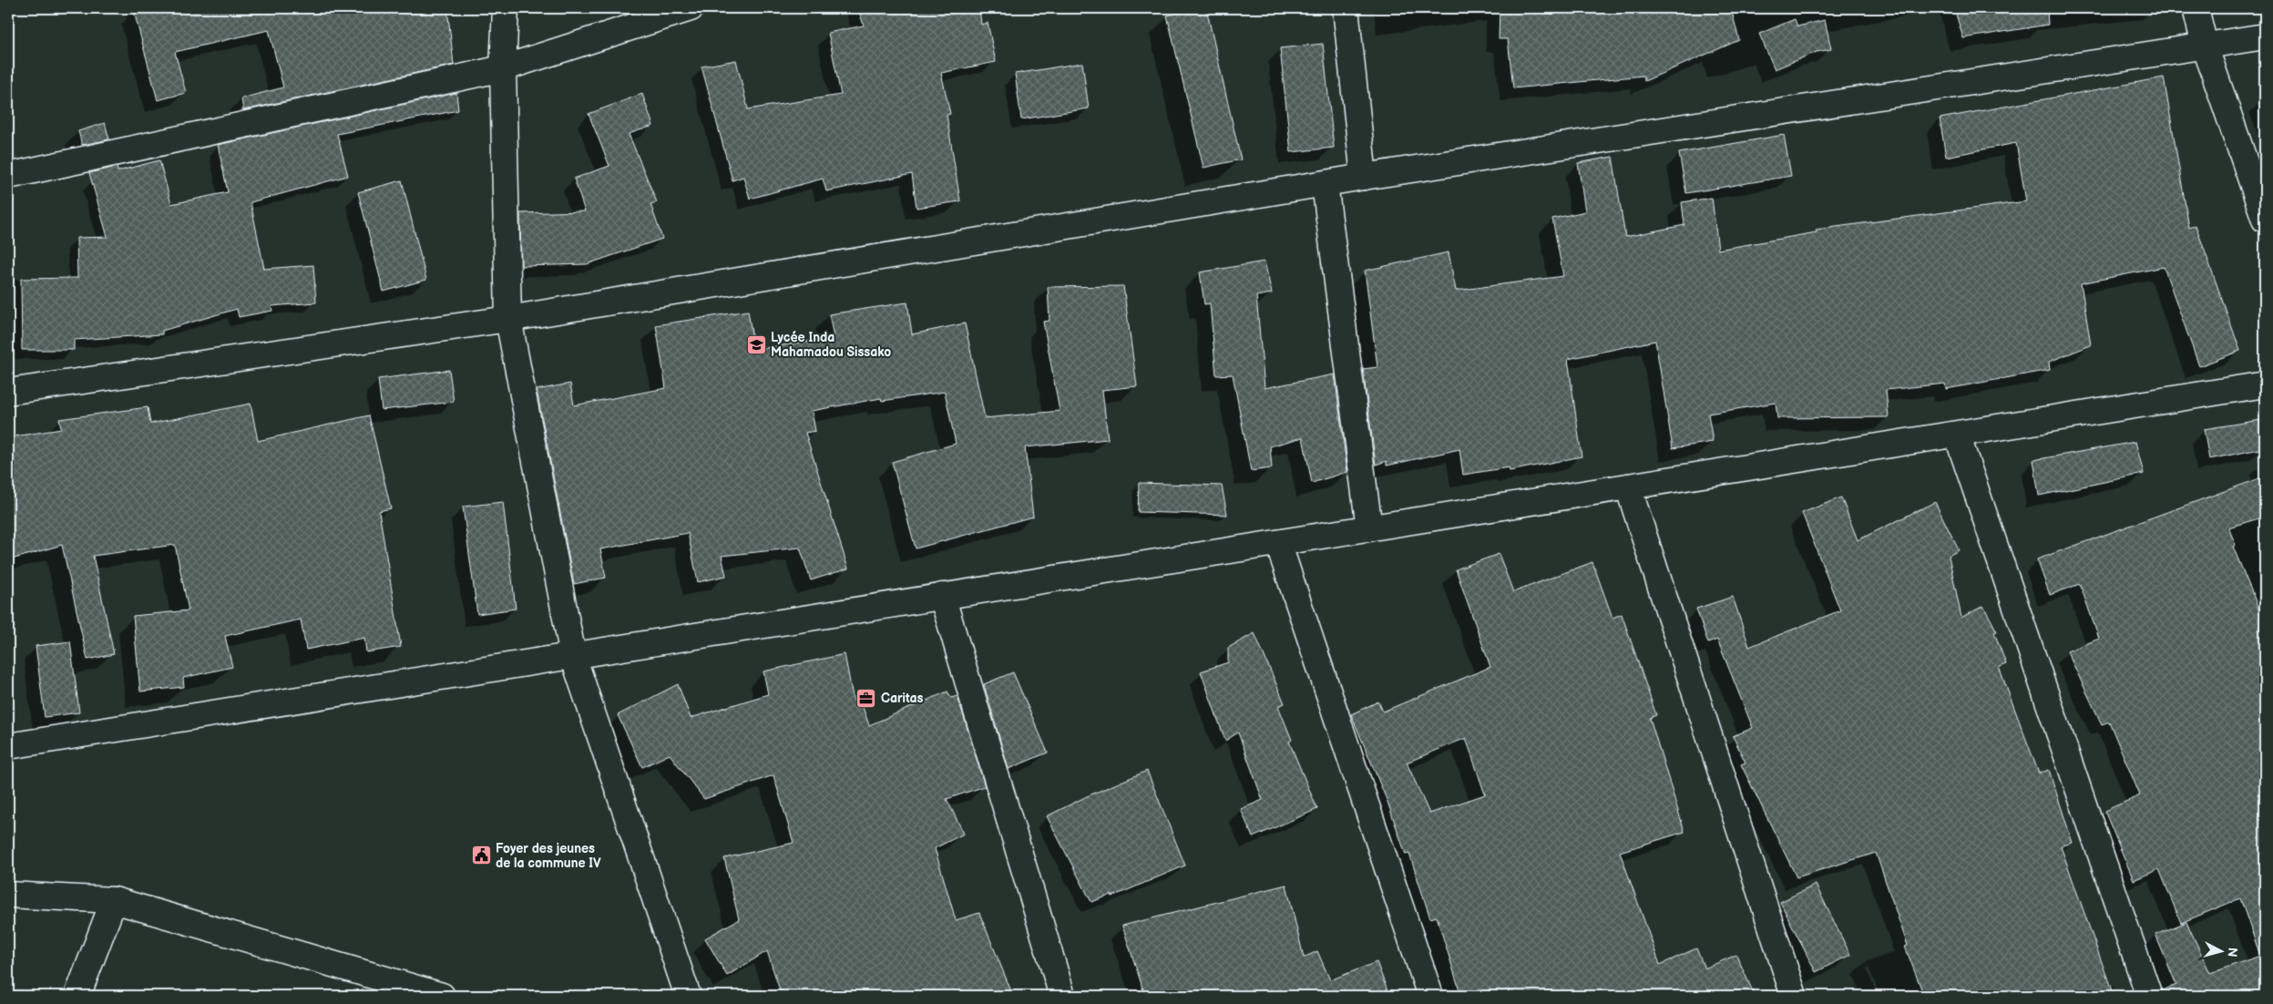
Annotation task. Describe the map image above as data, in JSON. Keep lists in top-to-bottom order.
{
  "places": {
    "school or university": ["Lycée Inda Mahamadou Sissako"],
    "office": ["Caritas"],
    "public building": ["Foyer des jeunes de la commune IV"]
  },
  "north": "right"
}
